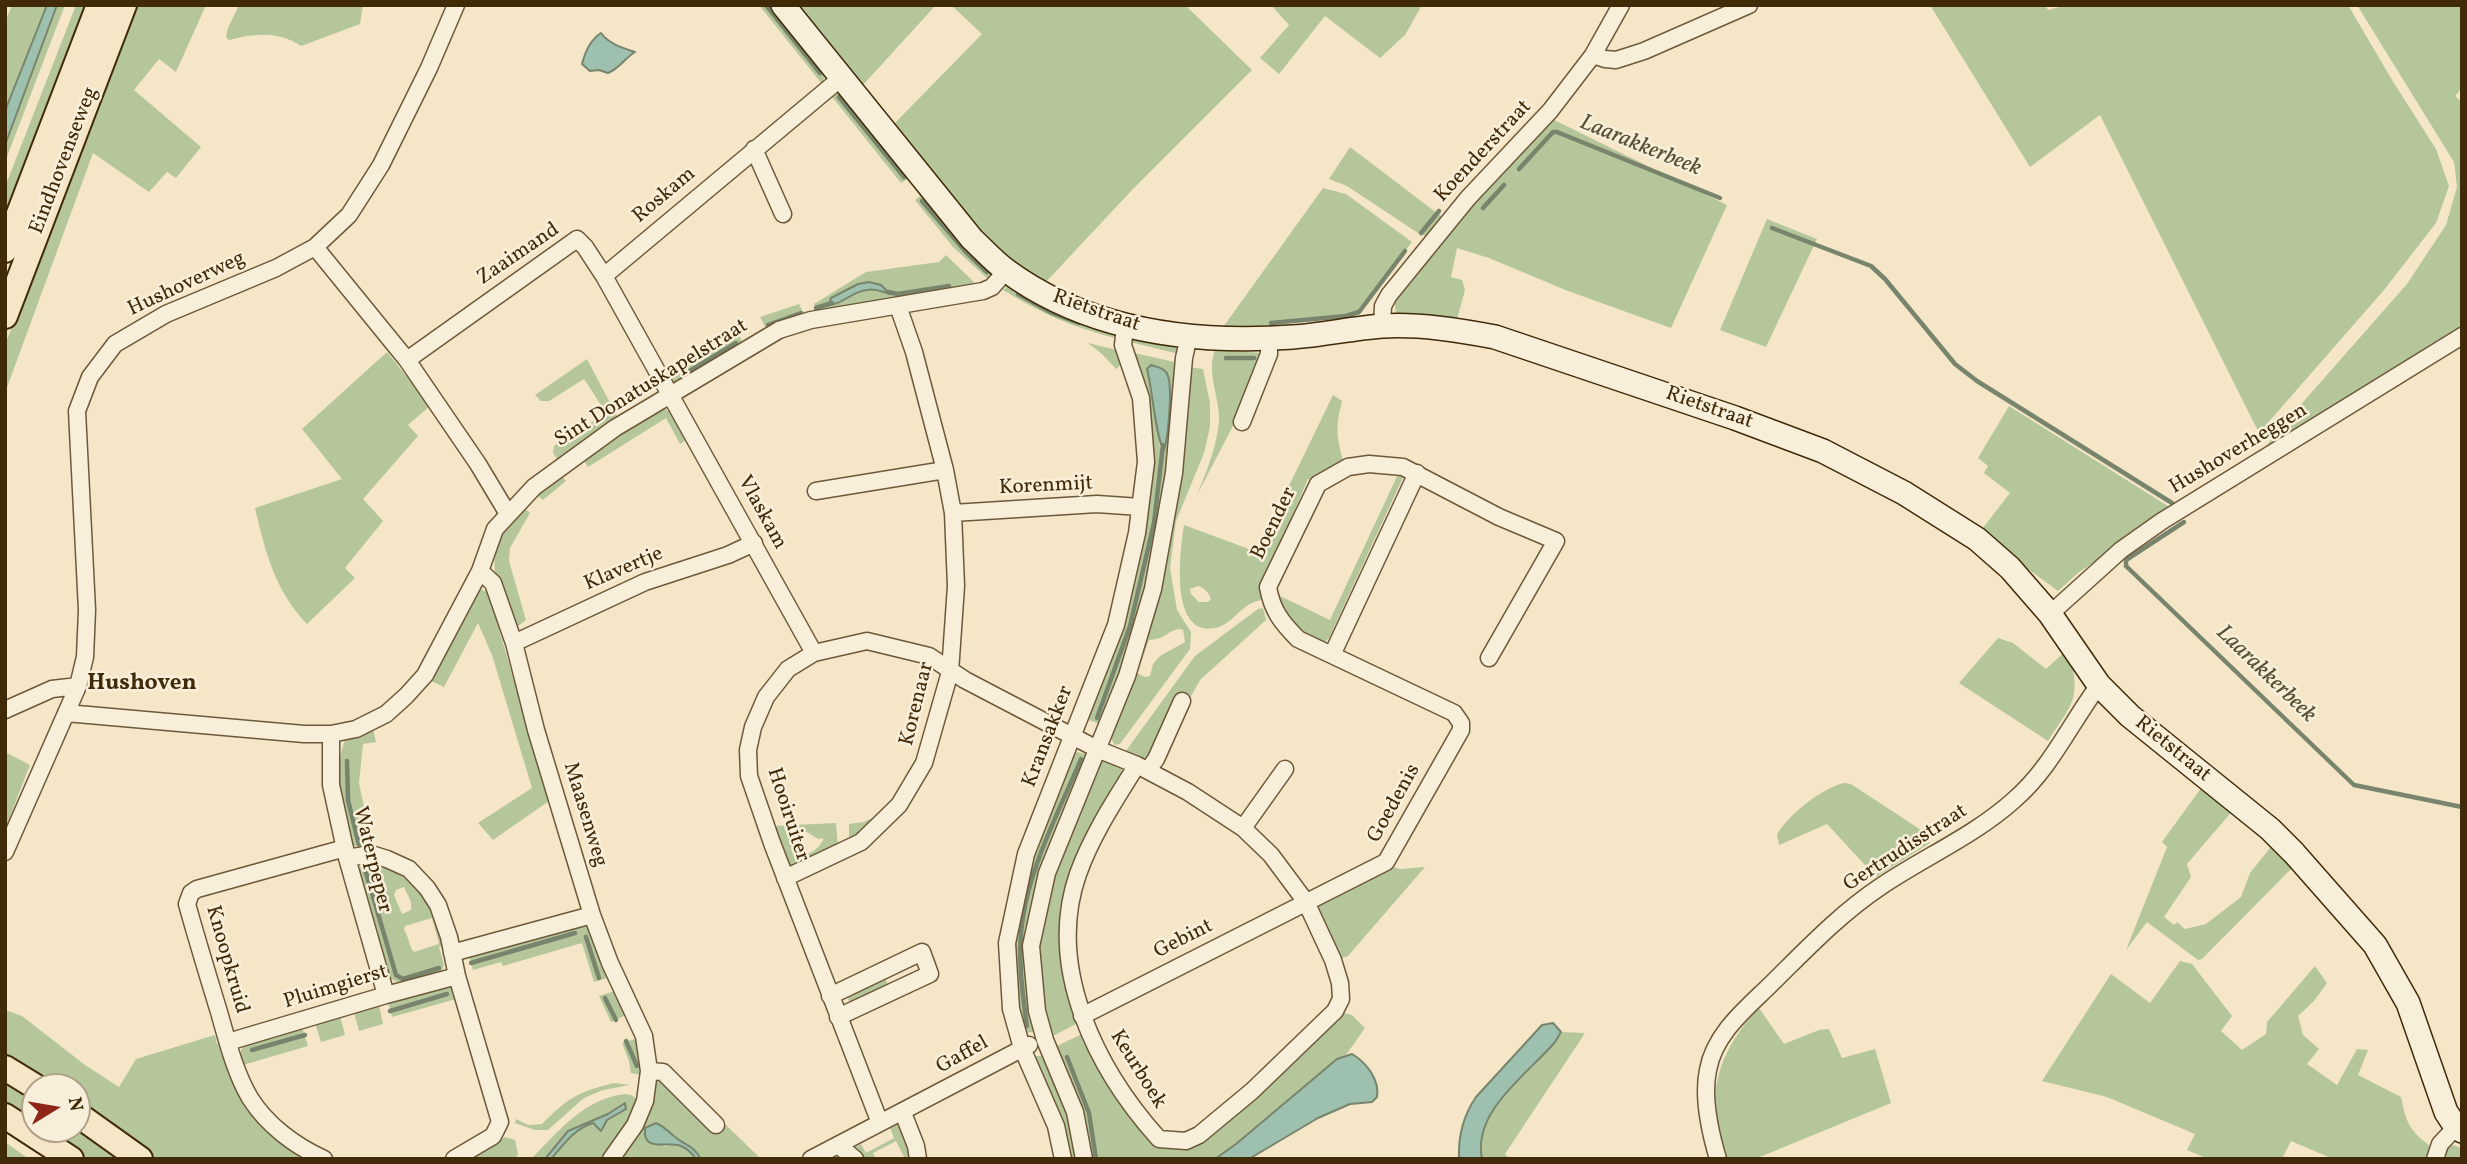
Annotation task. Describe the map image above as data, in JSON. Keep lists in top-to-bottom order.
{
  "streets": {
    "main road": ["Eindhovenseweg"],
    "street": [
      "Koenderstraat",
      "Roskam",
      "Zaaimand",
      "Hushoverweg",
      "Rietstraat",
      "Sint Donatuskapelstraat",
      "Hushoverheggen",
      "Korenmijt",
      "Vlaskam",
      "Boender",
      "Klavertje",
      "Korenaar",
      "Kransakker",
      "Goedenis",
      "Maasenweg",
      "Hooiruiter",
      "Gertrudisstraat",
      "Waterpeper",
      "Gebint",
      "Knoopkruid",
      "Pluimgierst",
      "Gaffel",
      "Keurboek"
    ]
  },
  "crossings": [
    ["Koenderstraat", "Rietstraat"],
    ["Roskam", "Zaaimand"],
    ["Roskam", "Rietstraat"],
    ["Zaaimand", "Sint Donatuskapelstraat"],
    ["Zaaimand", "Vlaskam"],
    ["Hushoverweg", "Sint Donatuskapelstraat"],
    ["Rietstraat", "Sint Donatuskapelstraat"],
    ["Rietstraat", "Hushoverheggen"],
    ["Rietstraat", "Kransakker"],
    ["Rietstraat", "Gertrudisstraat"],
    ["Sint Donatuskapelstraat", "Vlaskam"],
    ["Sint Donatuskapelstraat", "Korenaar"],
    ["Sint Donatuskapelstraat", "Maasenweg"],
    ["Sint Donatuskapelstraat", "Waterpeper"],
    ["Korenmijt", "Korenaar"],
    ["Korenmijt", "Kransakker"],
    ["Vlaskam", "Klavertje"],
    ["Vlaskam", "Korenaar"],
    ["Vlaskam", "Hooiruiter"],
    ["Boender", "Goedenis"],
    ["Klavertje", "Maasenweg"],
    ["Korenaar", "Hooiruiter"],
    ["Kransakker", "Hooiruiter"],
    ["Kransakker", "Gaffel"],
    ["Kransakker", "Keurboek"],
    ["Goedenis", "Gebint"],
    ["Goedenis", "Keurboek"],
    ["Hooiruiter", "Gaffel"],
    ["Hooiruiter", "Keurboek"],
    ["Waterpeper", "Knoopkruid"],
    ["Waterpeper", "Pluimgierst"],
    ["Gebint", "Keurboek"],
    ["Knoopkruid", "Pluimgierst"]
  ],
  "districts": ["Hushoven"],
  "water": ["Laarakkerbeek"],
  "north": "right"
}
